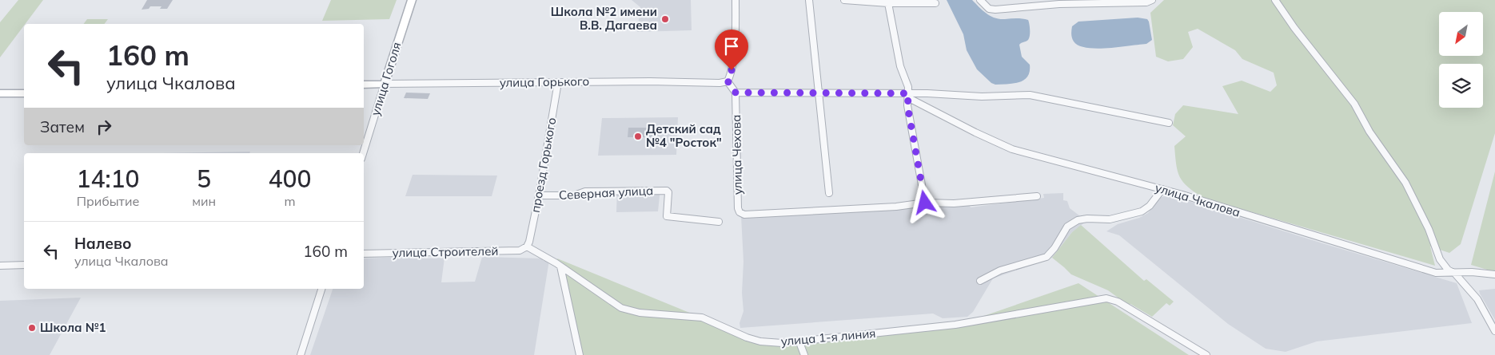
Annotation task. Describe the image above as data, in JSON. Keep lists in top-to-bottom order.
{
  "streets": {
    "street": [
      "улица Гоголя",
      "улица Горького",
      "улица Чехова",
      "проезд Горького",
      "Северная улица",
      "улица Чкалова",
      "улица Строителей",
      "улица 1-я линия"
    ]
  },
  "crossings": [
    ["улица Гоголя", "улица Горького"],
    ["улица Горького", "проезд Горького"],
    ["улица Чехова", "улица Чкалова"],
    ["проезд Горького", "Северная улица"],
    ["проезд Горького", "улица Строителей"],
    ["проезд Горького", "улица 1-я линия"],
    ["улица Строителей", "улица 1-я линия"]
  ],
  "places": ["Школа №2 имени В.В. Дагаева", "Детский сад №4 \"Росток\"", "Школа №1"],
  "north": "bottom left",
  "page": {
    "turn": ["160 m", "улица Чкалова"],
    "then": "Затем",
    "eta": [
      "14:10",
      "Прибытие",
      "5",
      "мин",
      "400",
      "m"
    ],
    "list": [
      {
        "name": "Налево",
        "note": "улица Чкалова",
        "value": "160 m"
      }
    ]
  }
}
